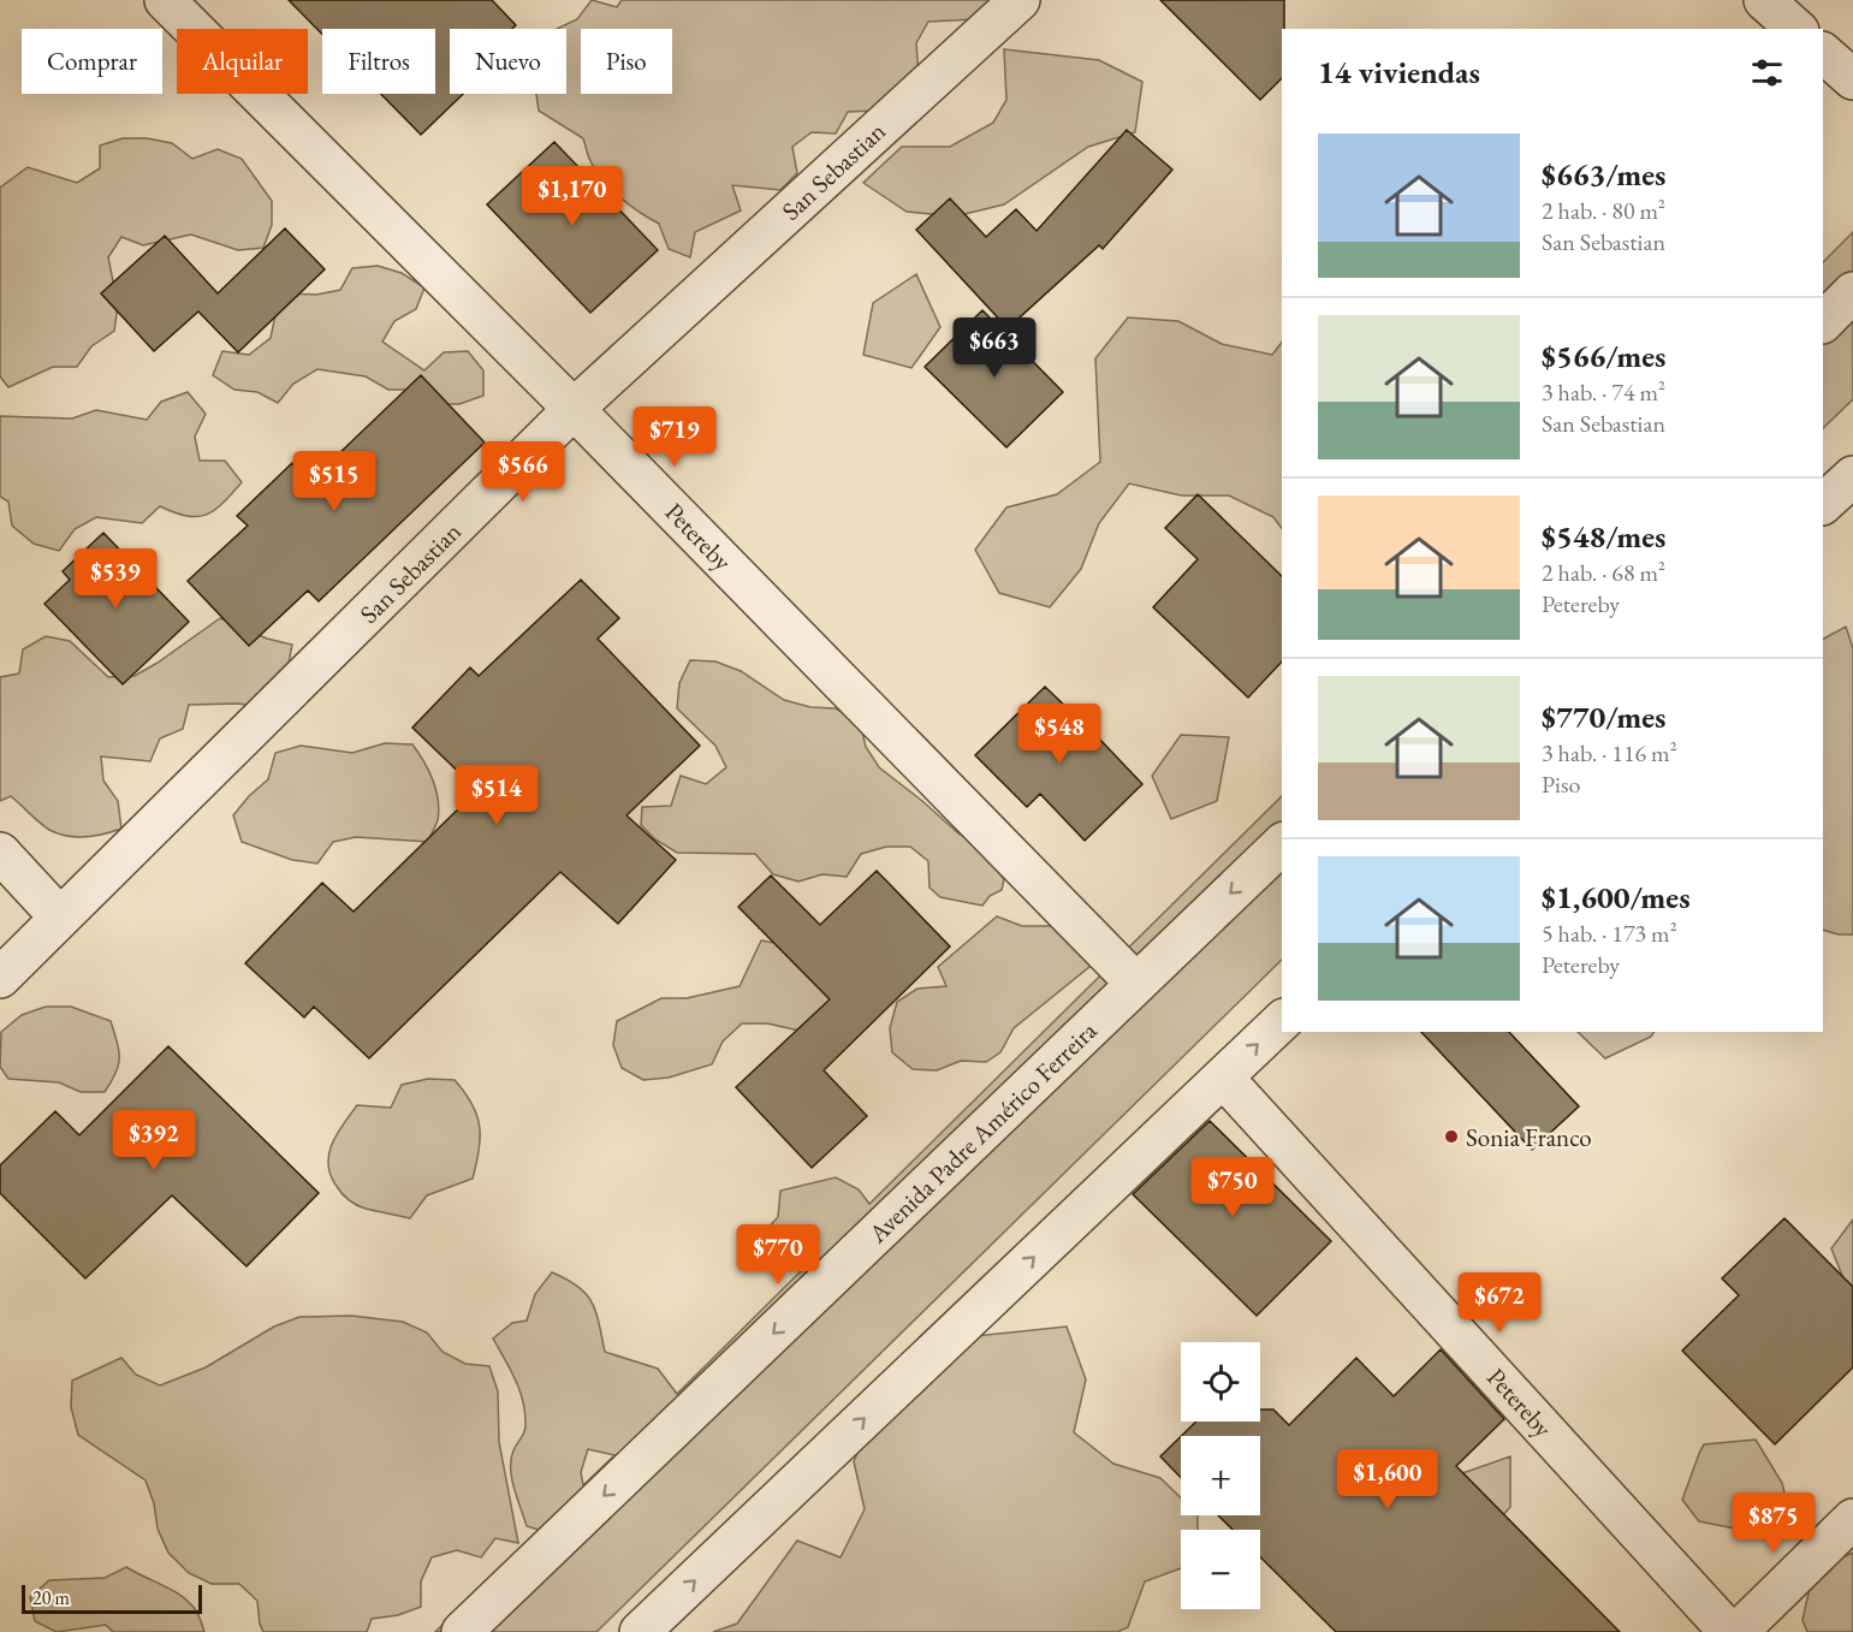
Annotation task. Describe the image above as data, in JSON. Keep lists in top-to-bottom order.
{
  "streets": {
    "street": ["San Sebastian", "Petereby", "Avenida Padre Américo Ferreira"]
  },
  "crossings": [
    ["San Sebastian", "Petereby"],
    ["Petereby", "Avenida Padre Américo Ferreira"]
  ],
  "places": ["Sonia Franco"],
  "scale_bar": "20 m",
  "page": {
    "chip": [
      "Comprar",
      "Alquilar",
      "Filtros",
      "Nuevo",
      "Piso"
    ],
    "heading": "14 viviendas",
    "list": [
      {
        "name": "$663/mes",
        "note": "2 hab. · 80 m² · San Sebastian"
      },
      {
        "name": "$566/mes",
        "note": "3 hab. · 74 m² · San Sebastian"
      },
      {
        "name": "$548/mes",
        "note": "2 hab. · 68 m² · Petereby"
      },
      {
        "name": "$770/mes",
        "note": "3 hab. · 116 m² · Piso"
      },
      {
        "name": "$1,600/mes",
        "note": "5 hab. · 173 m² · Petereby"
      }
    ],
    "price": [
      "$1,170",
      "$663",
      "$719",
      "$566",
      "$515",
      "$539",
      "$548",
      "$514",
      "$392",
      "$750",
      "$770",
      "$672",
      "$1,600",
      "$875"
    ],
    "map_buttons": ["+", "−"],
    "scale": "20 m"
  }
}
